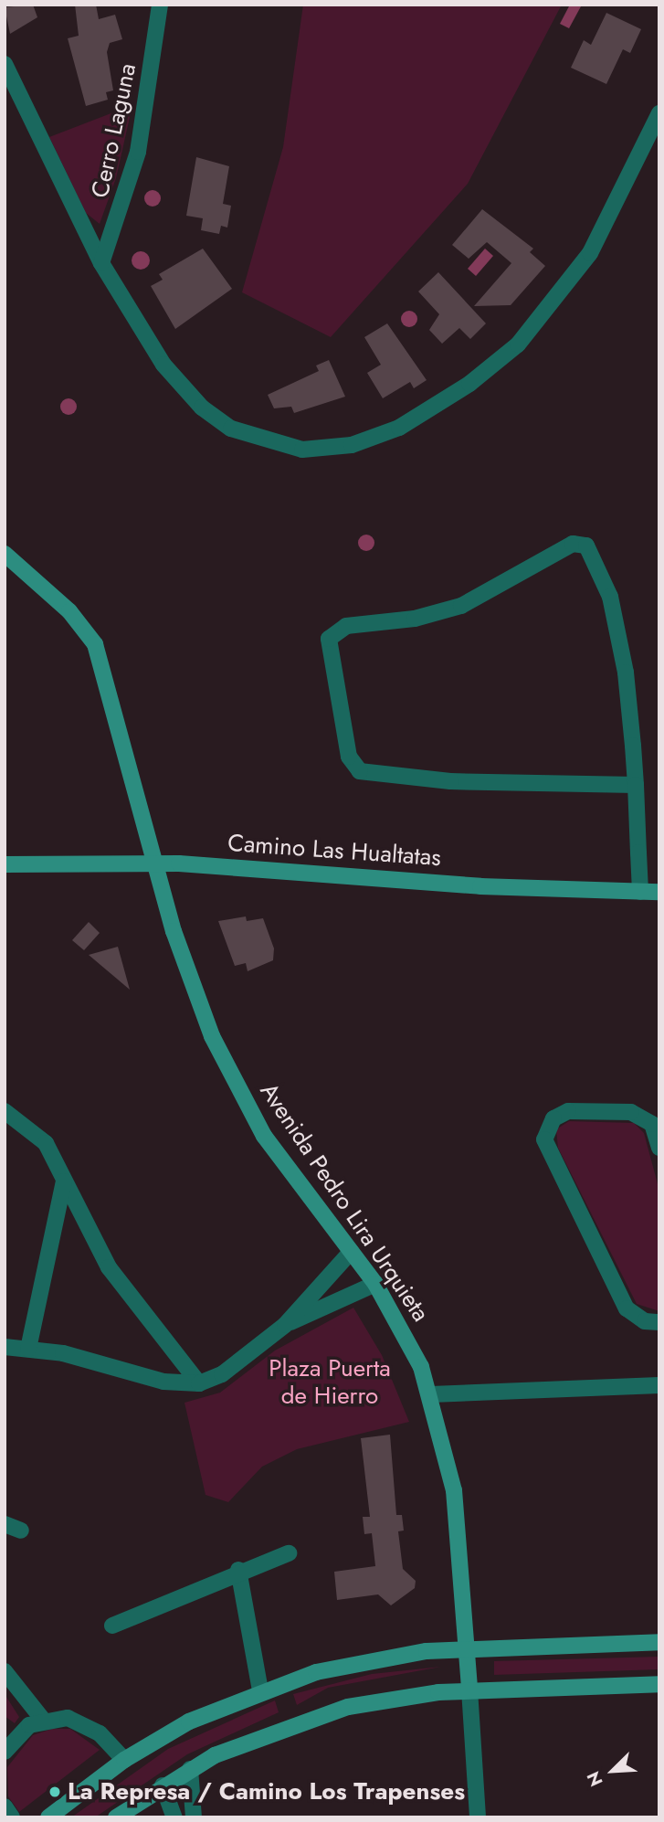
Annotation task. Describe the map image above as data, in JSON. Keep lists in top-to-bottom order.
{
  "streets": {
    "main road": ["Camino Las Hualtatas", "Avenida Pedro Lira Urquieta"],
    "street": ["Cerro Laguna"]
  },
  "crossings": [
    ["Camino Las Hualtatas", "Avenida Pedro Lira Urquieta"]
  ],
  "parks": ["Plaza Puerta de Hierro"],
  "places": ["La Represa / Camino Los Trapenses"],
  "north": "bottom left"
}
